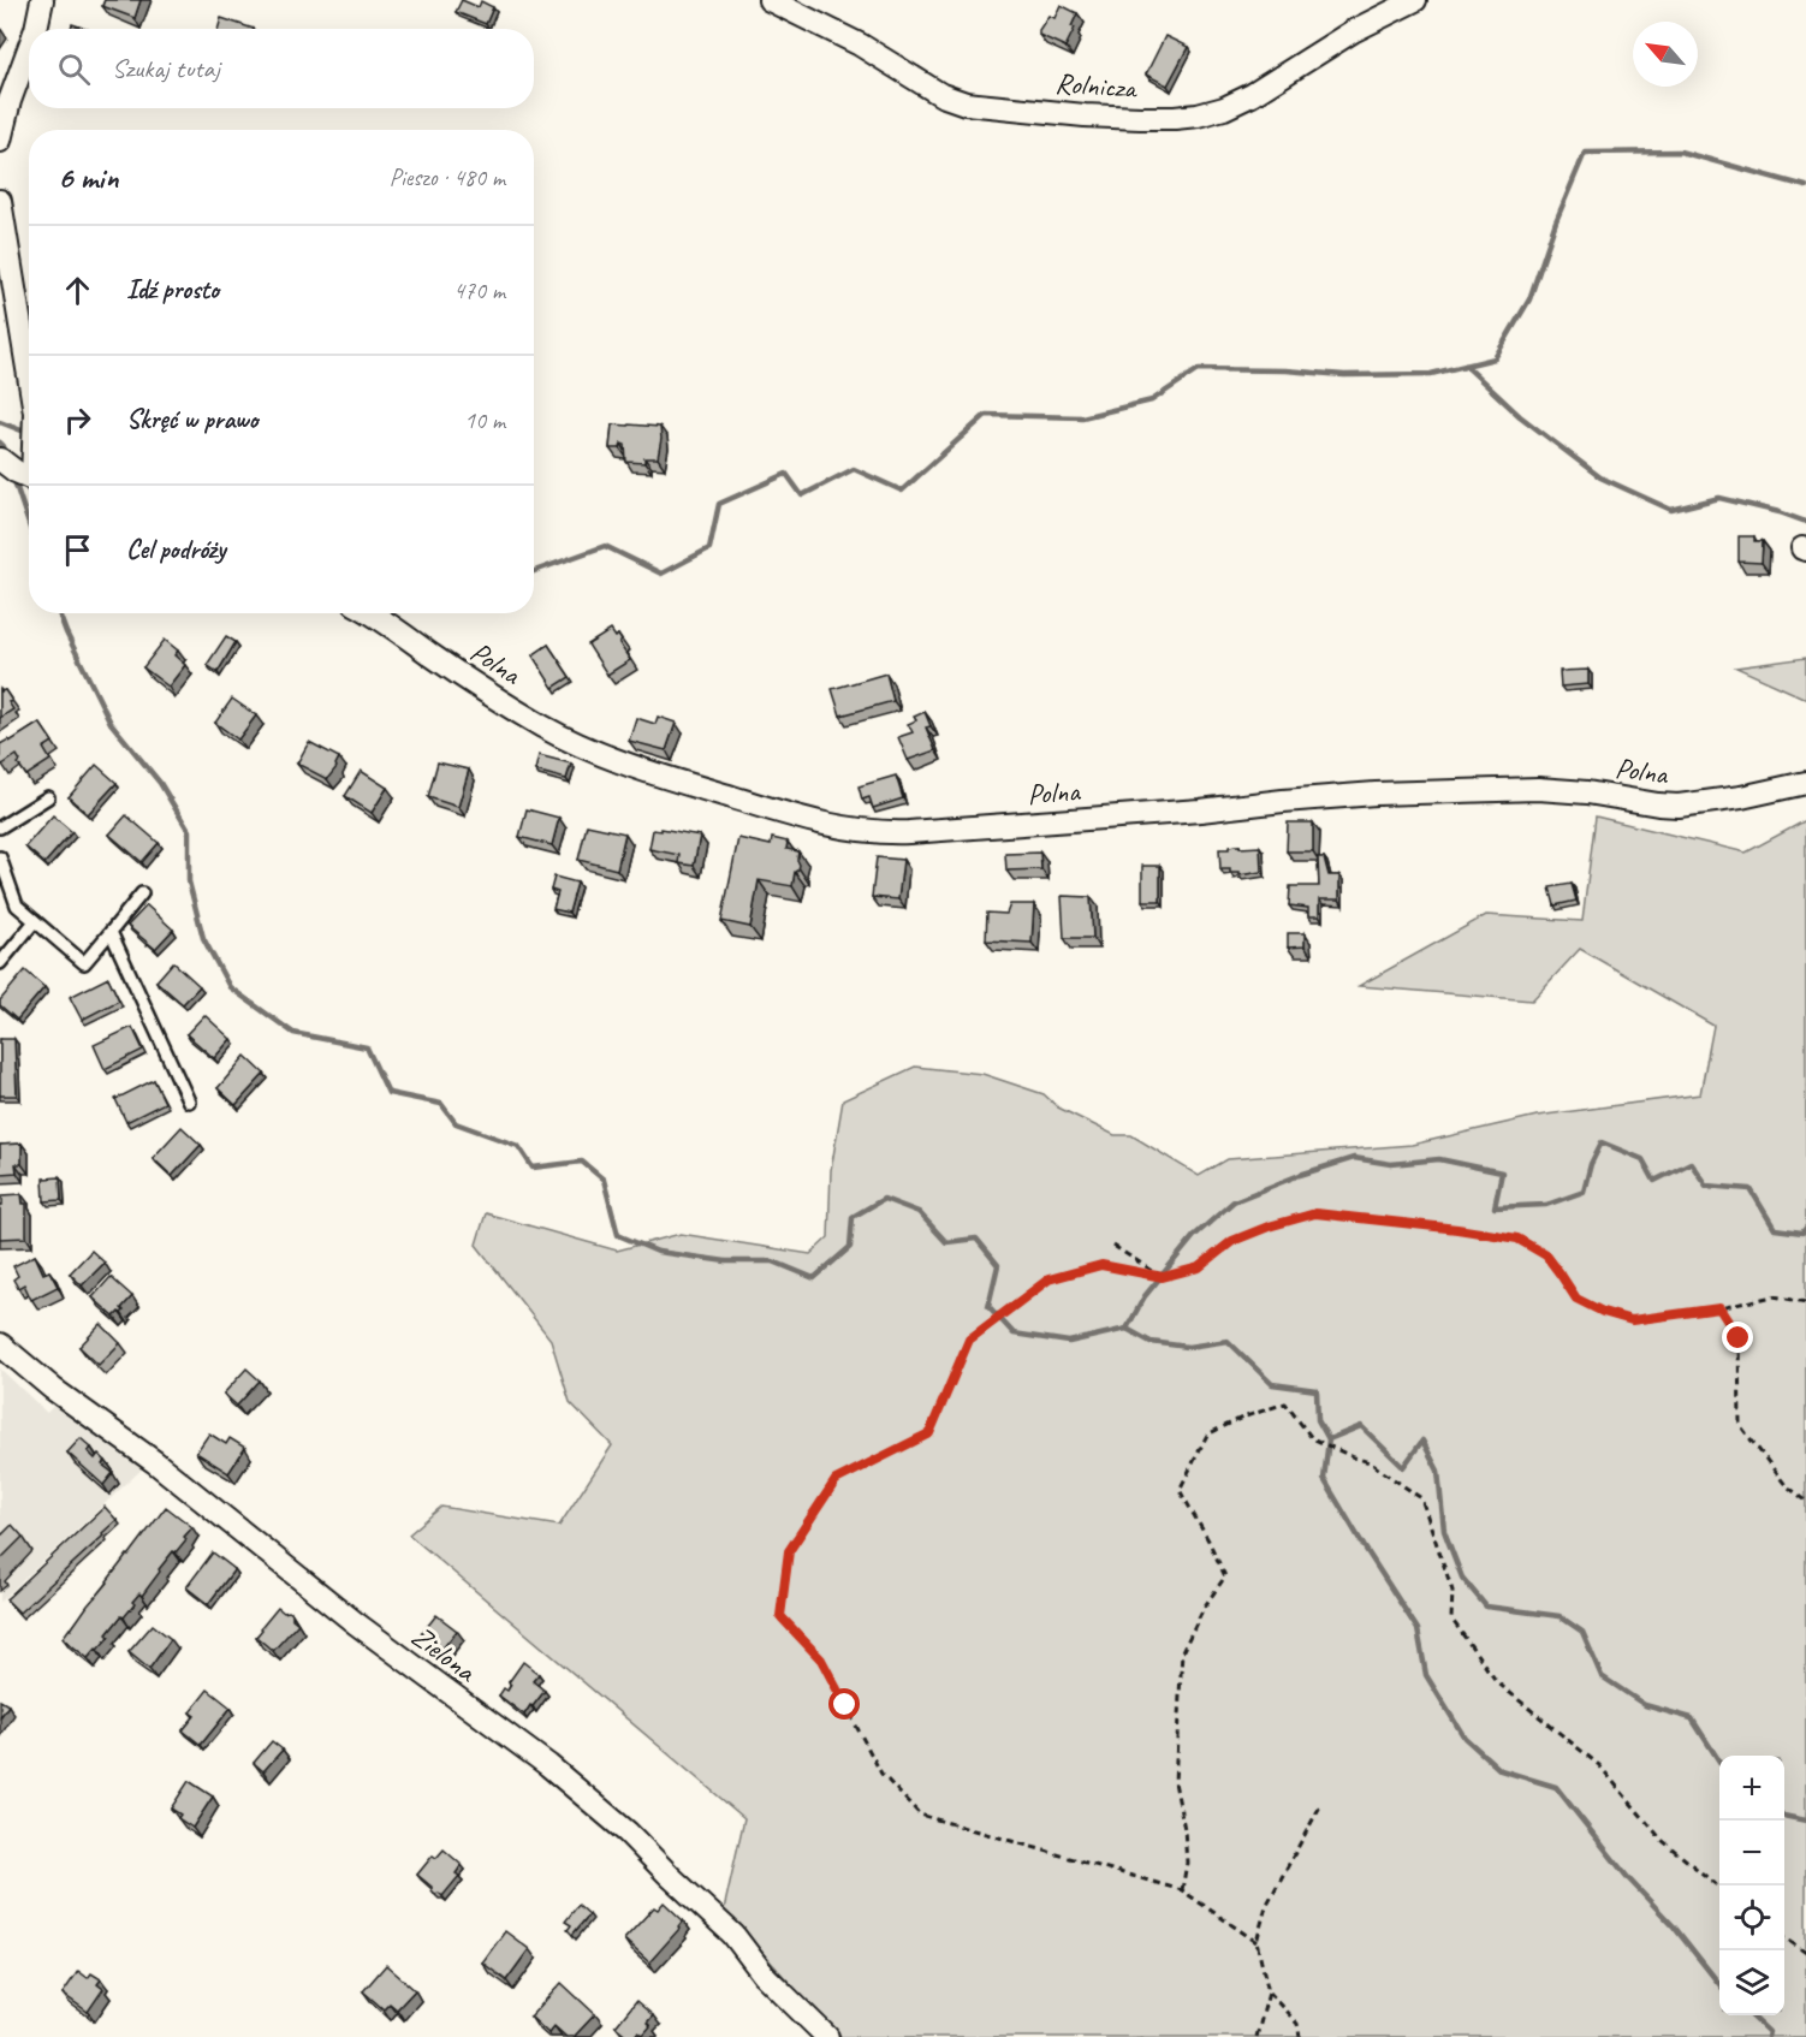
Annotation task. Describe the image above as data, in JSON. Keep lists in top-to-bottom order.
{
  "streets": {
    "street": ["Rolnicza", "Polna", "Zielona"]
  },
  "north": "top left",
  "page": {
    "search": "Szukaj tutaj",
    "heading": ["6 min", "Pieszo · 480 m"],
    "list": [
      ["Idź prosto", "470 m"],
      ["Skręć w prawo", "10 m"],
      "Cel podróży"
    ],
    "map_buttons": ["+", "−"]
  }
}
